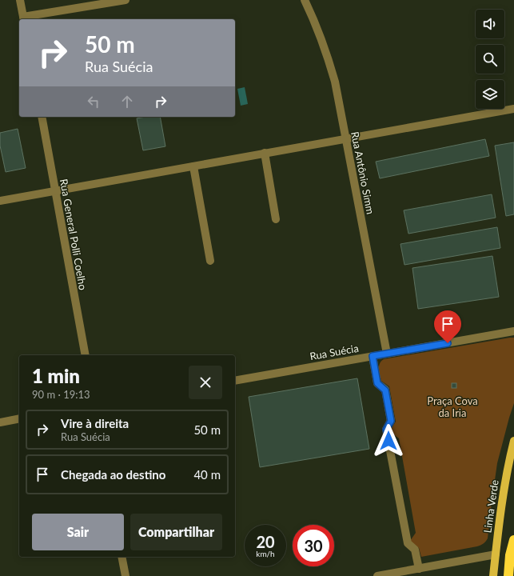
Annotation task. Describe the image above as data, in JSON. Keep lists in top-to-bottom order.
{
  "streets": {
    "main road": ["Linha Verde"],
    "street": ["Rua Antônio Simm", "Rua General Polli Coelho", "Rua Suécia"]
  },
  "crossings": [
    ["Rua Antônio Simm", "Rua Suécia"]
  ],
  "parks": ["Praça Cova da Iria"],
  "page": {
    "turn": ["50 m", "Rua Suécia"],
    "heading": ["1 min", "90 m · 19:13"],
    "list": [
      {
        "name": "Vire à direita",
        "note": "Rua Suécia",
        "value": "50 m"
      },
      {
        "name": "Chegada ao destino",
        "value": "40 m"
      }
    ],
    "buttons": ["Sair", "Compartilhar"],
    "speed": "20 km/h",
    "limit": "30"
  }
}
